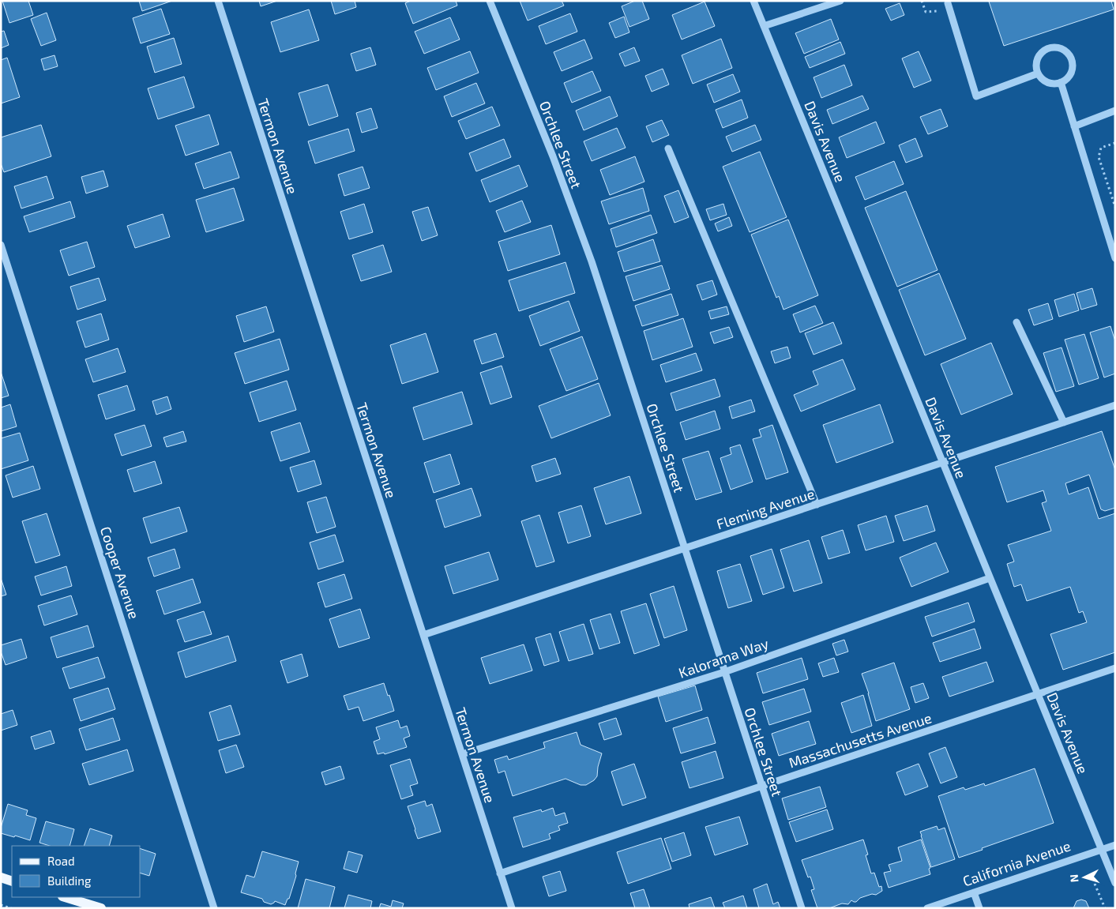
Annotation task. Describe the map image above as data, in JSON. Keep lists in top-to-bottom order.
{
  "streets": {
    "street": [
      "Davis Avenue",
      "Orchlee Street",
      "Termon Avenue",
      "Fleming Avenue",
      "Cooper Avenue",
      "Kalorama Way",
      "Massachusetts Avenue",
      "California Avenue"
    ]
  },
  "crossings": [
    ["Davis Avenue", "Fleming Avenue"],
    ["Davis Avenue", "Kalorama Way"],
    ["Davis Avenue", "Massachusetts Avenue"],
    ["Davis Avenue", "California Avenue"],
    ["Orchlee Street", "Fleming Avenue"],
    ["Orchlee Street", "Kalorama Way"],
    ["Orchlee Street", "Massachusetts Avenue"],
    ["Termon Avenue", "Fleming Avenue"],
    ["Termon Avenue", "Kalorama Way"],
    ["Termon Avenue", "Massachusetts Avenue"]
  ],
  "legend": ["Road", "Building"],
  "north": "left"
}
